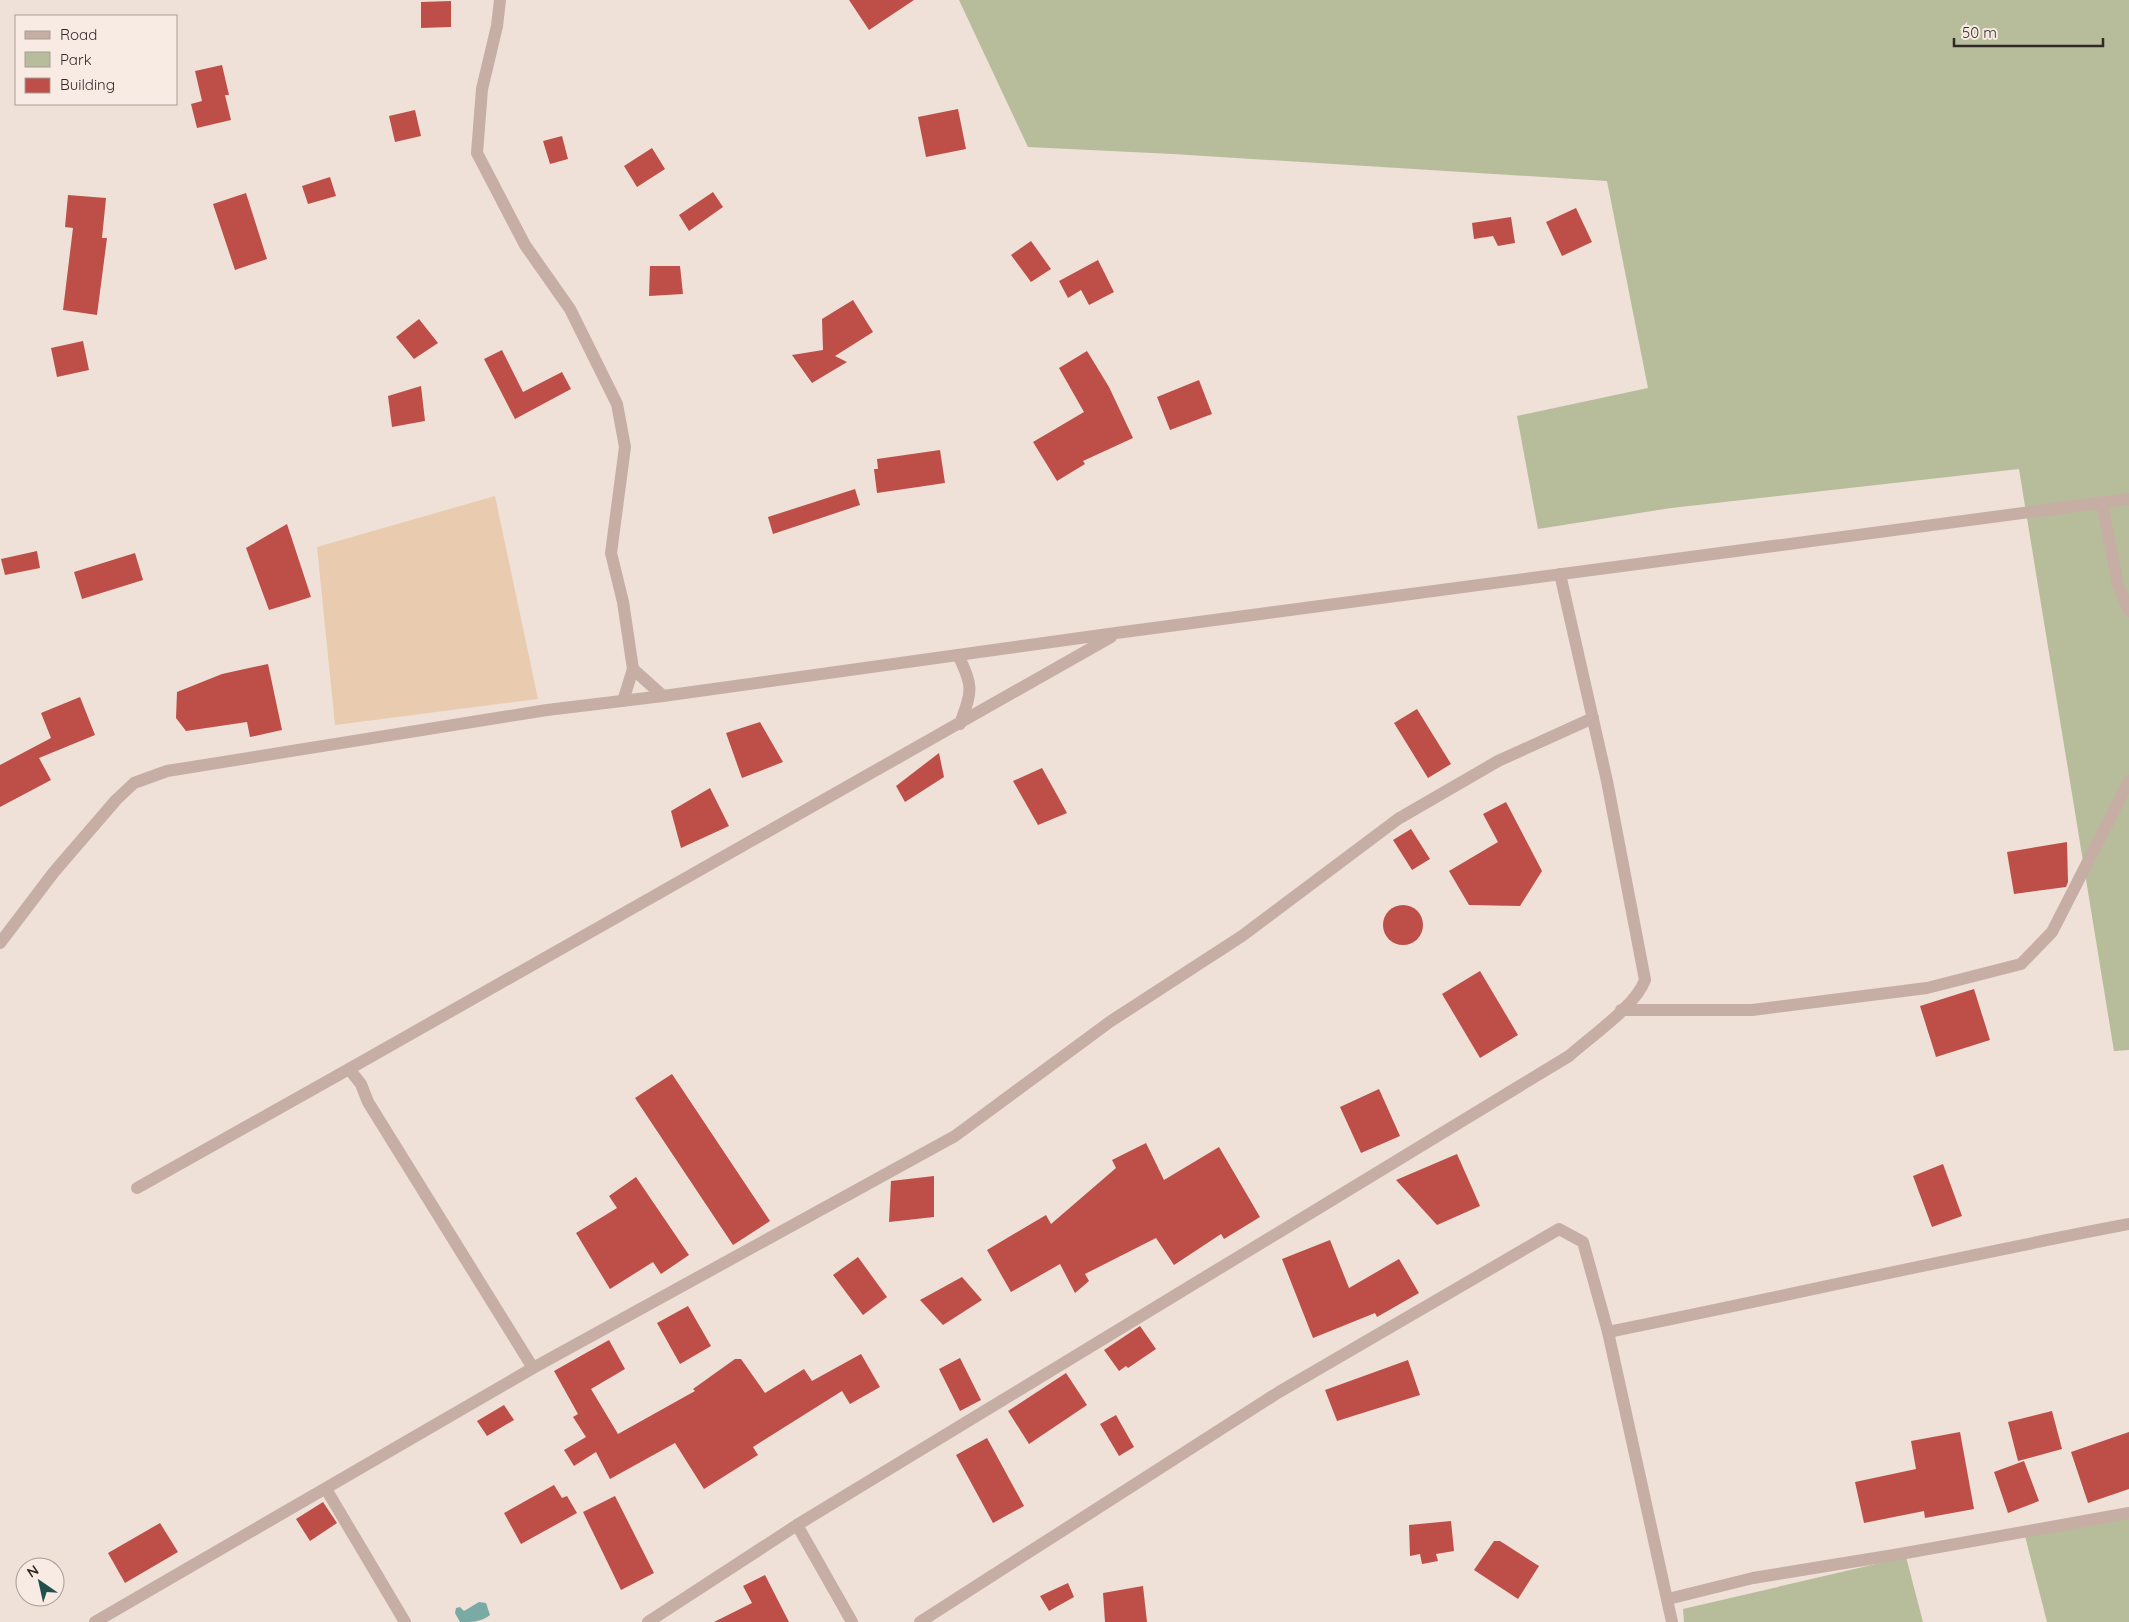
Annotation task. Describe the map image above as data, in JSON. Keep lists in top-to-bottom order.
{
  "legend": ["Road", "Park", "Building"],
  "scale_bar": "50 m",
  "north": "top left"
}
